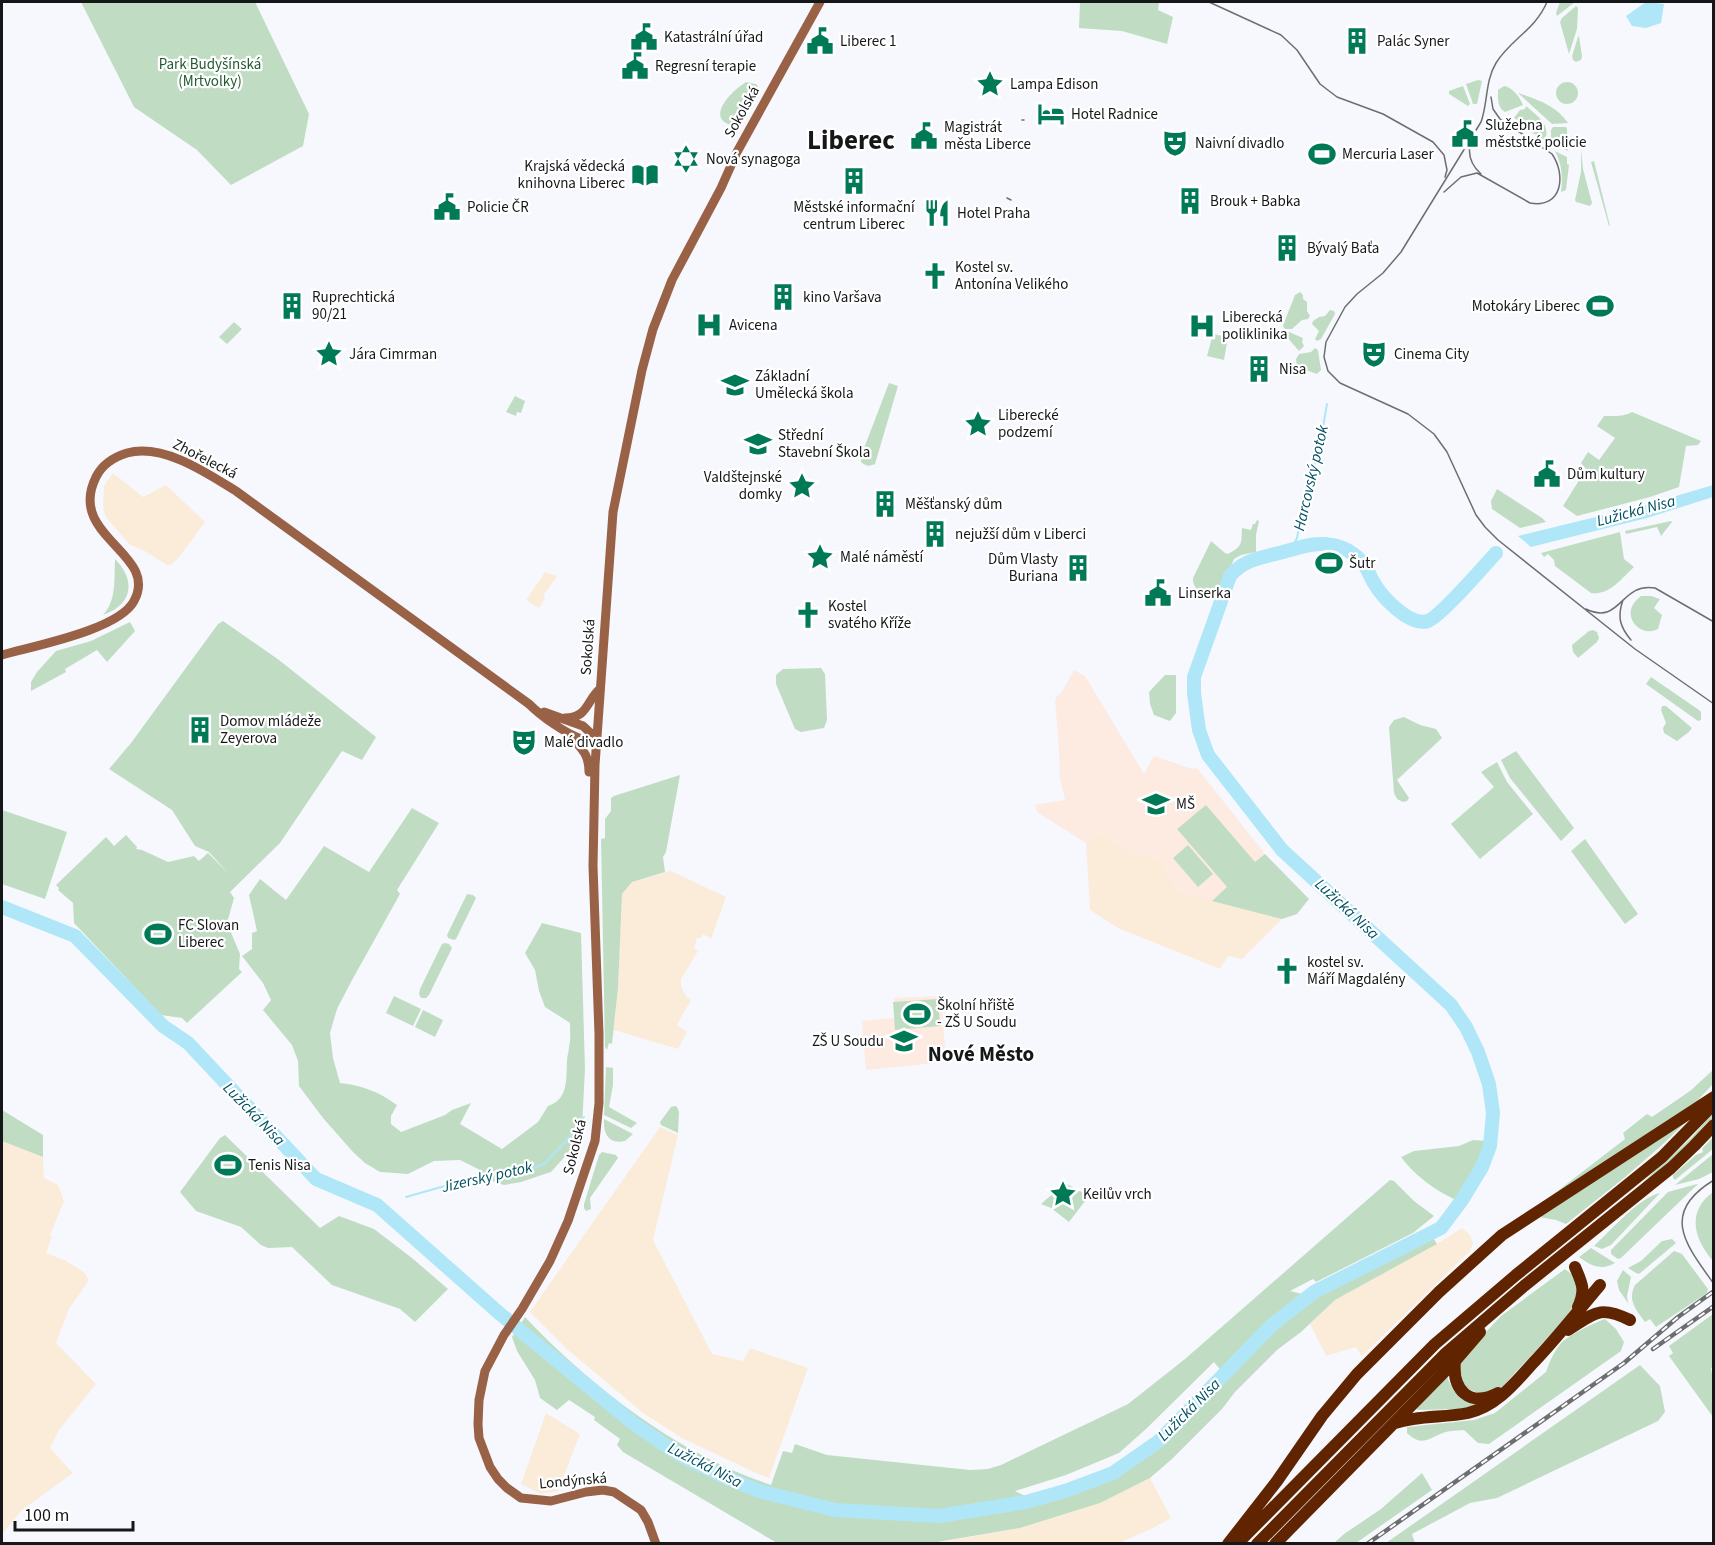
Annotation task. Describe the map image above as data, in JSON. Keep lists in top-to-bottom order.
{
  "streets": {
    "main road": ["Sokolská", "Zhořelecká", "Londýnská"]
  },
  "crossings": [
    ["Sokolská", "Zhořelecká"],
    ["Sokolská", "Londýnská"]
  ],
  "districts": ["Liberec", "Nové Město"],
  "water": ["Harcovský potok", "Lužická Nisa", "Jizerský potok"],
  "parks": ["Park Budyšínská (Mrtvolky)"],
  "places": {
    "public building": [
      "Katastrální úřad",
      "Liberec 1",
      "Regresní terapie",
      "Služebna měststké policie",
      "Magistrát města Liberce",
      "Policie ČR",
      "Dům kultury",
      "Linserka"
    ],
    "building": [
      "Palác Syner",
      "Městské informační centrum Liberec",
      "Brouk + Babka",
      "Bývalý Baťa",
      "kino Varšava",
      "Ruprechtická 90/21",
      "Nisa",
      "Měšťanský dům",
      "nejužší dům v Liberci",
      "Dům Vlasty Buriana",
      "Domov mládeže Zeyerova"
    ],
    "place": [
      "Lampa Edison",
      "Jára Cimrman",
      "Liberecké podzemí",
      "Valdštejnské domky",
      "Malé náměstí",
      "Keilův vrch"
    ],
    "hotel": ["Hotel Radnice"],
    "theatre": ["Naivní divadlo", "Cinema City", "Malé divadlo"],
    "sports": [
      "Mercuria Laser",
      "Motokáry Liberec",
      "Šutr",
      "FC Slovan Liberec",
      "Školní hřiště - ZŠ U Soudu",
      "Tenis Nisa"
    ],
    "synagogue": ["Nová synagoga"],
    "library": ["Krajská vědecká knihovna Liberec"],
    "restaurant": ["Hotel Praha"],
    "church": ["Kostel sv. Antonína Velikého", "Kostel svatého Kříže", "kostel sv. Máří Magdalény"],
    "hospital": ["Avicena", "Liberecká poliklinika"],
    "school or university": [
      "Základní Umělecká škola",
      "Střední Stavební Škola",
      "MŠ",
      "ZŠ U Soudu"
    ]
  },
  "scale_bar": "100 m"
}
